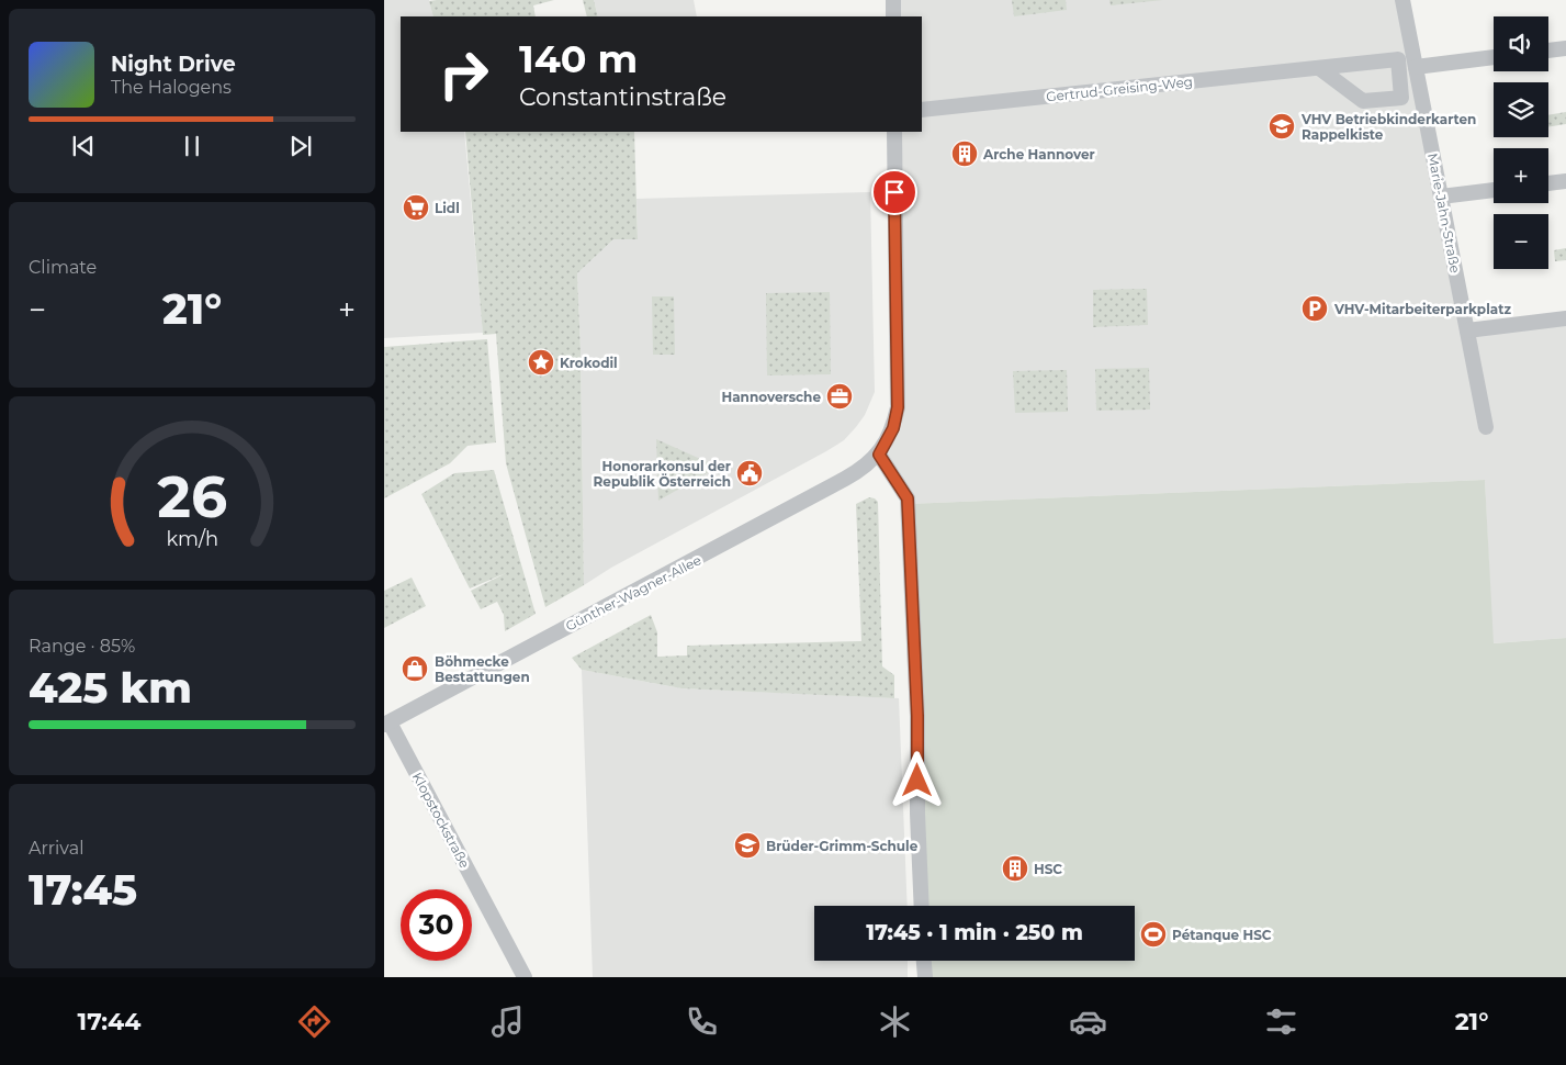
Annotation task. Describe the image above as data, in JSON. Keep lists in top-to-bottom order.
{
  "streets": {
    "street": [
      "Gertrud-Greising-Weg",
      "Marie-Jahn-Straße",
      "Günther-Wagner-Allee",
      "Klopstockstraße"
    ]
  },
  "crossings": [
    ["Günther-Wagner-Allee", "Klopstockstraße"]
  ],
  "places": {
    "school or university": ["VHV Betriebkinderkarten Rappelkiste", "Brüder-Grimm-Schule"],
    "building": ["Arche Hannover", "HSC"],
    "supermarket": ["Lidl"],
    "parking": ["VHV-Mitarbeiterparkplatz"],
    "place": ["Krokodil"],
    "office": ["Hannoversche"],
    "public building": ["Honorarkonsul der Republik Österreich"],
    "shop": ["Böhmecke Bestattungen"],
    "sports": ["Pétanque HSC"]
  },
  "page": {
    "map_buttons": ["+", "−"],
    "turn": ["140 m", "Constantinstraße"],
    "song": ["Night Drive", "The Halogens"],
    "tile": [
      "Climate",
      ["Range · 85%", "425 km"],
      ["Arrival", "17:45"]
    ],
    "heat": ["−", "21°", "+"],
    "limit": "30",
    "trip": "17:45 · 1 min · 250 m",
    "tabs": ["17:44", "21°"],
    "gauge": ["26", "km/h"]
  }
}
